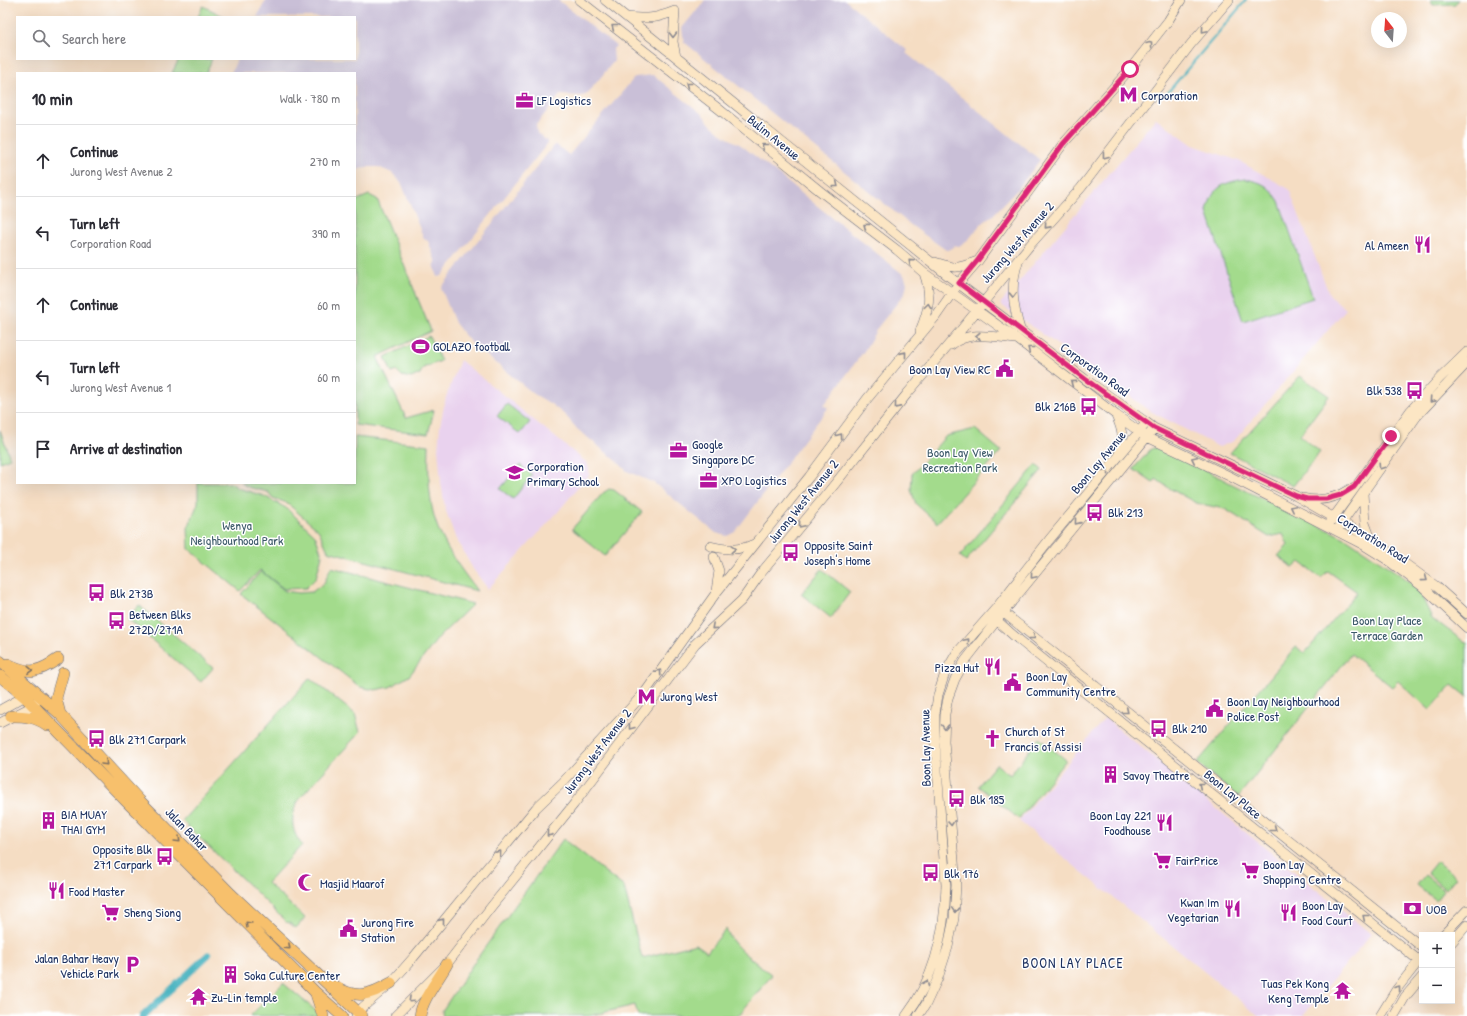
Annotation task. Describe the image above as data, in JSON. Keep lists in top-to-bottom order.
{
  "streets": {
    "main road": [
      "Bulim Avenue",
      "Jurong West Avenue 2",
      "Corporation Road",
      "Boon Lay Avenue",
      "Boon Lay Place",
      "Jalan Bahar"
    ]
  },
  "crossings": [
    ["Bulim Avenue", "Jurong West Avenue 2"],
    ["Bulim Avenue", "Corporation Road"],
    ["Jurong West Avenue 2", "Corporation Road"],
    ["Jurong West Avenue 2", "Jalan Bahar"],
    ["Corporation Road", "Boon Lay Avenue"],
    ["Boon Lay Avenue", "Boon Lay Place"]
  ],
  "districts": ["BOON LAY PLACE"],
  "parks": ["Boon Lay View Recreation Park", "Wenya Neighbourhood Park", "Boon Lay Place Terrace Garden"],
  "places": {
    "metro station": ["Corporation", "Jurong West"],
    "office": ["LF Logistics", "Google Singapore DC", "XPO Logistics"],
    "restaurant": [
      "Al Ameen",
      "Pizza Hut",
      "Boon Lay 221 Foodhouse",
      "Food Master",
      "Kwan Im Vegetarian",
      "Boon Lay Food Court"
    ],
    "sports": ["GOLAZO football"],
    "public building": [
      "Boon Lay View RC",
      "Boon Lay Community Centre",
      "Boon Lay Neighbourhood Police Post",
      "Jurong Fire Station"
    ],
    "bus stop": [
      "Blk 538",
      "Blk 216B",
      "Blk 213",
      "Opposite Saint Joseph's Home",
      "Blk 273B",
      "Between Blks 272D/271A",
      "Blk 210",
      "Blk 271 Carpark",
      "Blk 185",
      "Opposite Blk 271 Carpark",
      "Blk 176"
    ],
    "school or university": ["Corporation Primary School"],
    "church": ["Church of St Francis of Assisi"],
    "building": ["Savoy Theatre", "BIA MUAY THAI GYM", "Soka Culture Center"],
    "supermarket": ["FairPrice", "Boon Lay Shopping Centre", "Sheng Siong"],
    "mosque": ["Masjid Maarof"],
    "bank": ["UOB"],
    "parking": ["Jalan Bahar Heavy Vehicle Park"],
    "temple": ["Tuas Pek Kong Keng Temple", "Zu-Lin temple"]
  },
  "north": "top",
  "page": {
    "search": "Search here",
    "heading": ["10 min", "Walk · 780 m"],
    "list": [
      ["Continue", "Jurong West Avenue 2", "270 m"],
      ["Turn left", "Corporation Road", "390 m"],
      ["Continue", "60 m"],
      ["Turn left", "Jurong West Avenue 1", "60 m"],
      "Arrive at destination"
    ],
    "map_buttons": ["+", "−"]
  }
}
